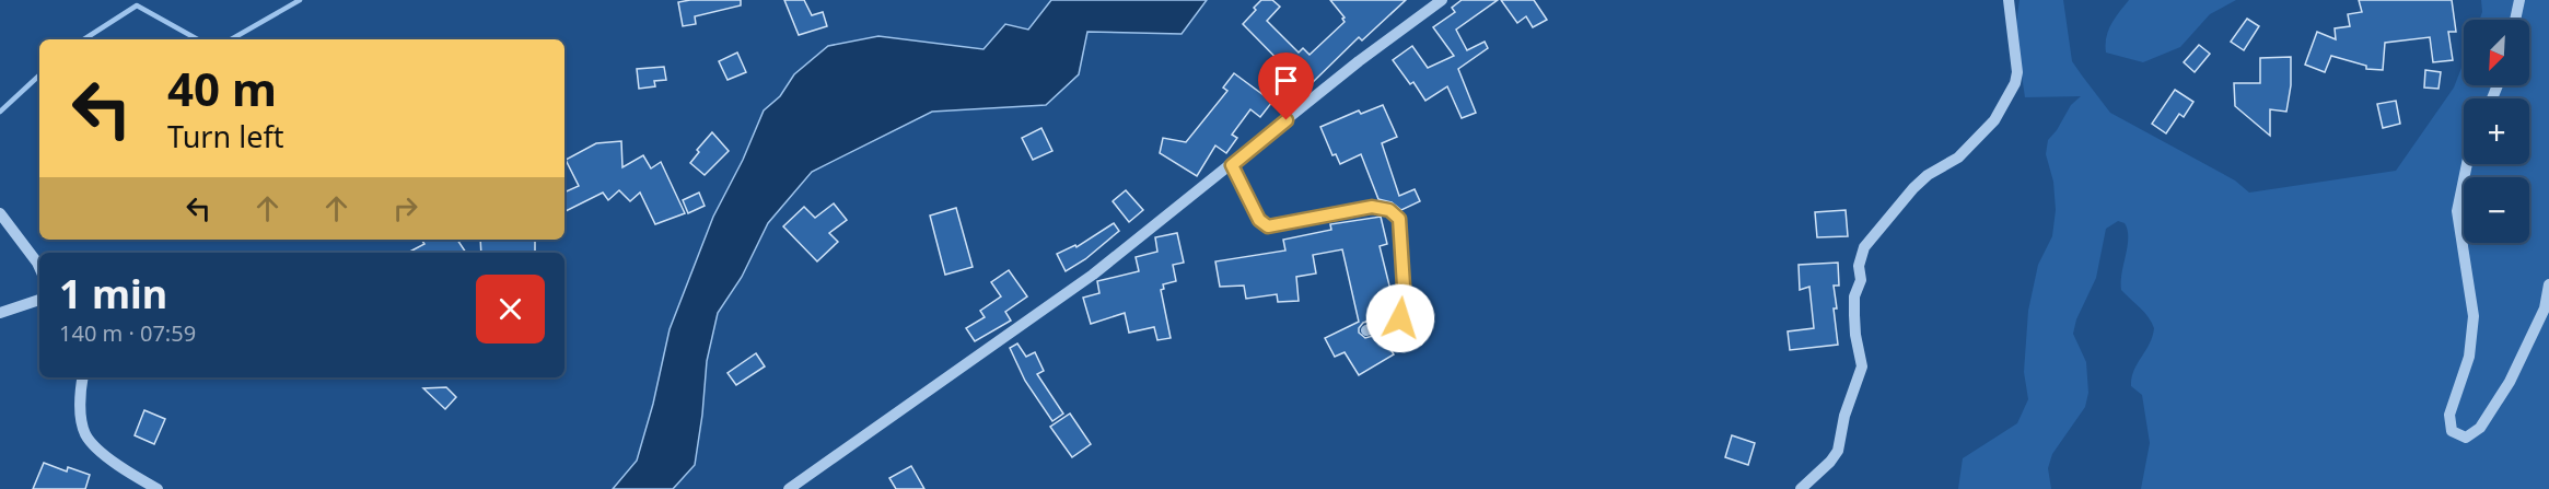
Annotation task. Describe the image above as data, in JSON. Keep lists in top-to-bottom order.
{
  "north": "bottom left",
  "page": {
    "map_buttons": ["+", "−"],
    "turn": ["40 m", "Turn left"],
    "heading": ["1 min", "140 m · 07:59"]
  }
}
